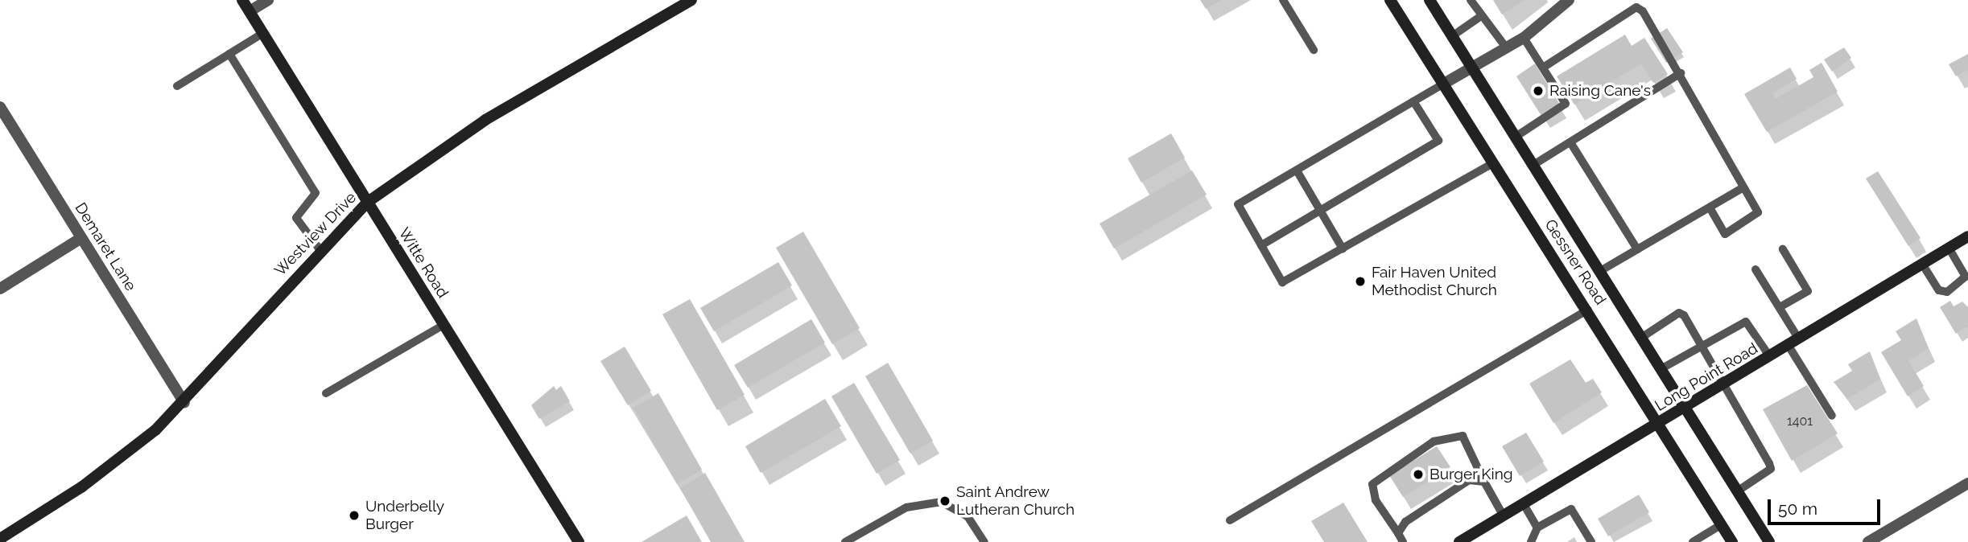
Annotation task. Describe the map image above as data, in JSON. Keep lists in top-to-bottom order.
{
  "streets": {
    "main road": [
      "Westview Drive",
      "Gessner Road",
      "Witte Road",
      "Long Point Road"
    ],
    "street": ["Demaret Lane"]
  },
  "crossings": [
    ["Westview Drive", "Demaret Lane"],
    ["Westview Drive", "Witte Road"],
    ["Gessner Road", "Long Point Road"]
  ],
  "places": [
    "Raising Cane's",
    "Fair Haven United Methodist Church",
    "Burger King",
    "Saint Andrew Lutheran Church",
    "Underbelly Burger"
  ],
  "house_numbers": ["1401"],
  "scale_bar": "50 m"
}
